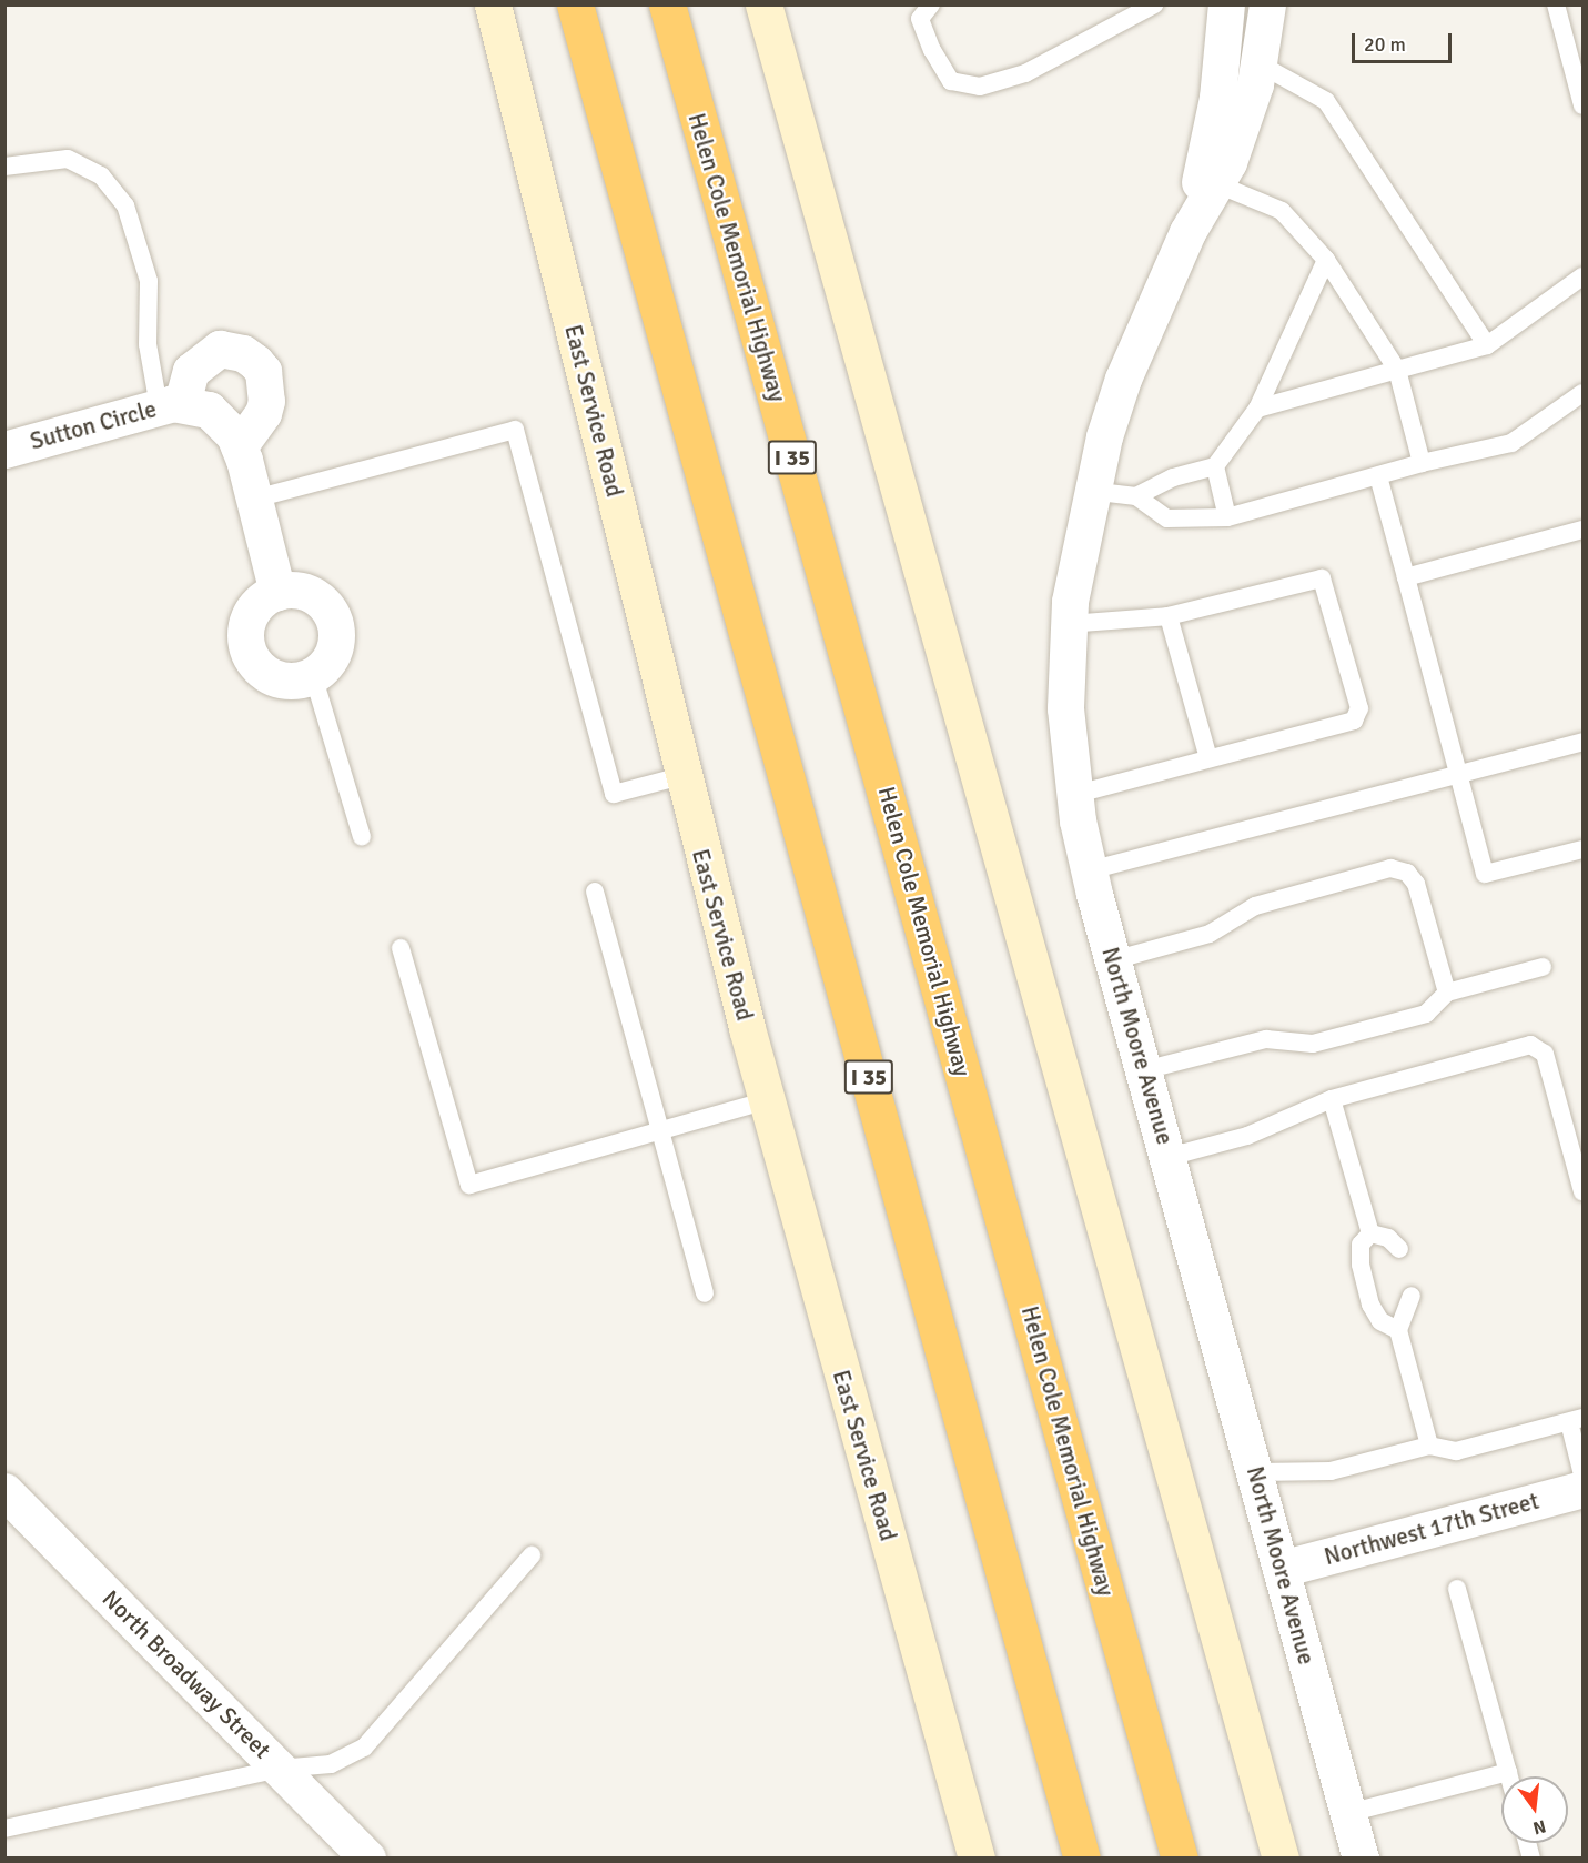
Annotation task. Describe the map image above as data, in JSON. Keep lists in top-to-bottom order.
{
  "streets": {
    "highway": ["Helen Cole Memorial Highway", "I 35"],
    "main road": ["East Service Road"],
    "street": [
      "Sutton Circle",
      "North Moore Avenue",
      "Northwest 17th Street",
      "North Broadway Street"
    ]
  },
  "crossings": [
    ["North Moore Avenue", "Northwest 17th Street"]
  ],
  "scale_bar": "20 m",
  "north": "bottom"
}
